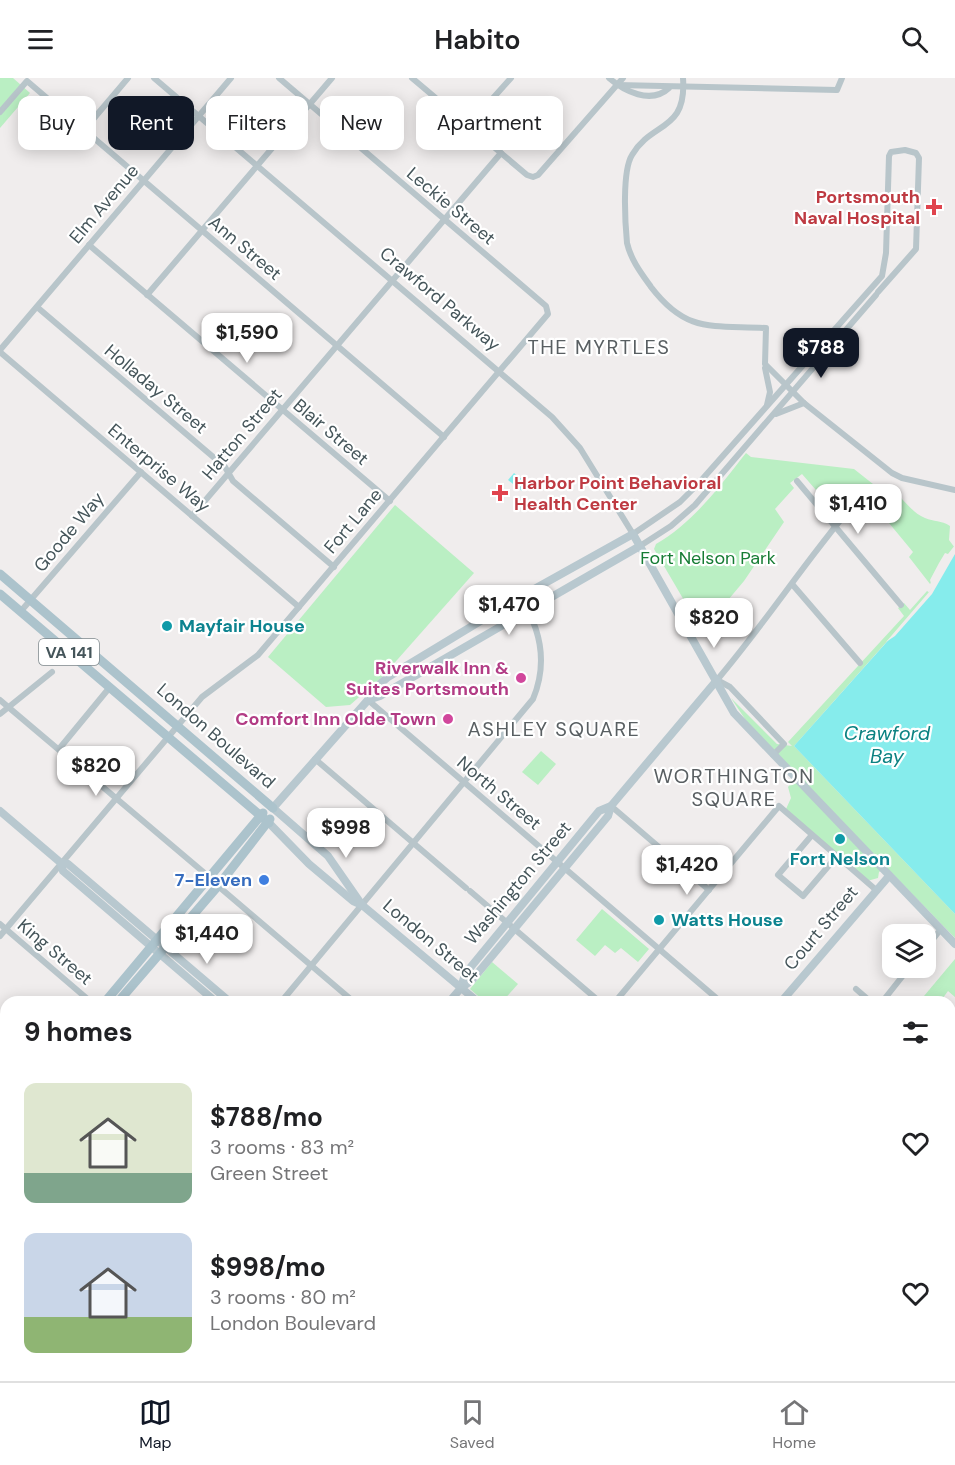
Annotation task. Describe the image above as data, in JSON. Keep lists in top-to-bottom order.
{
  "streets": {
    "main road": [
      "Crawford Parkway",
      "VA 141",
      "London Boulevard",
      "Washington Street",
      "Court Street",
      "London Street"
    ],
    "street": [
      "Elm Avenue",
      "Leckie Street",
      "Ann Street",
      "Holladay Street",
      "Blair Street",
      "Hatton Street",
      "Enterprise Way",
      "Fort Lane",
      "Goode Way",
      "North Street",
      "King Street"
    ]
  },
  "crossings": [
    ["Elm Avenue", "Ann Street"],
    ["Elm Avenue", "Crawford Parkway"],
    ["Elm Avenue", "Holladay Street"],
    ["Elm Avenue", "Blair Street"],
    ["Elm Avenue", "Enterprise Way"],
    ["Leckie Street", "Hatton Street"],
    ["Leckie Street", "Fort Lane"],
    ["Ann Street", "Hatton Street"],
    ["Ann Street", "Fort Lane"],
    ["Crawford Parkway", "Hatton Street"],
    ["Crawford Parkway", "Fort Lane"],
    ["Crawford Parkway", "Washington Street"],
    ["Crawford Parkway", "Court Street"],
    ["Holladay Street", "Hatton Street"],
    ["Holladay Street", "Fort Lane"],
    ["Blair Street", "Hatton Street"],
    ["Blair Street", "Fort Lane"],
    ["Hatton Street", "Enterprise Way"],
    ["Enterprise Way", "Fort Lane"],
    ["Enterprise Way", "Goode Way"],
    ["Fort Lane", "London Boulevard"],
    ["Fort Lane", "King Street"],
    ["Goode Way", "London Boulevard"],
    ["London Boulevard", "London Street"],
    ["North Street", "Washington Street"],
    ["Washington Street", "London Street"]
  ],
  "districts": ["THE MYRTLES", "ASHLEY SQUARE", "WORTHINGTON SQUARE"],
  "water": ["Crawford Bay"],
  "parks": ["Fort Nelson Park"],
  "places": {
    "health": ["Portsmouth Naval Hospital", "Harbor Point Behavioral Health Center"],
    "other": [
      "Mayfair House",
      "Riverwalk Inn & Suites Portsmouth",
      "Comfort Inn Olde Town",
      "Fort Nelson",
      "7-Eleven",
      "Watts House"
    ]
  },
  "page": {
    "header": "Habito",
    "chip": [
      "Buy",
      "Rent",
      "Filters",
      "New",
      "Apartment"
    ],
    "price": [
      "$1,590",
      "$788",
      "$1,410",
      "$1,470",
      "$820",
      "$820",
      "$998",
      "$1,420",
      "$1,440"
    ],
    "heading": "9 homes",
    "list": [
      {
        "name": "$788/mo",
        "note": "3 rooms · 83 m² · Green Street"
      },
      {
        "name": "$998/mo",
        "note": "3 rooms · 80 m² · London Boulevard"
      }
    ],
    "tabs": ["Map", "Saved", "Home"]
  }
}
